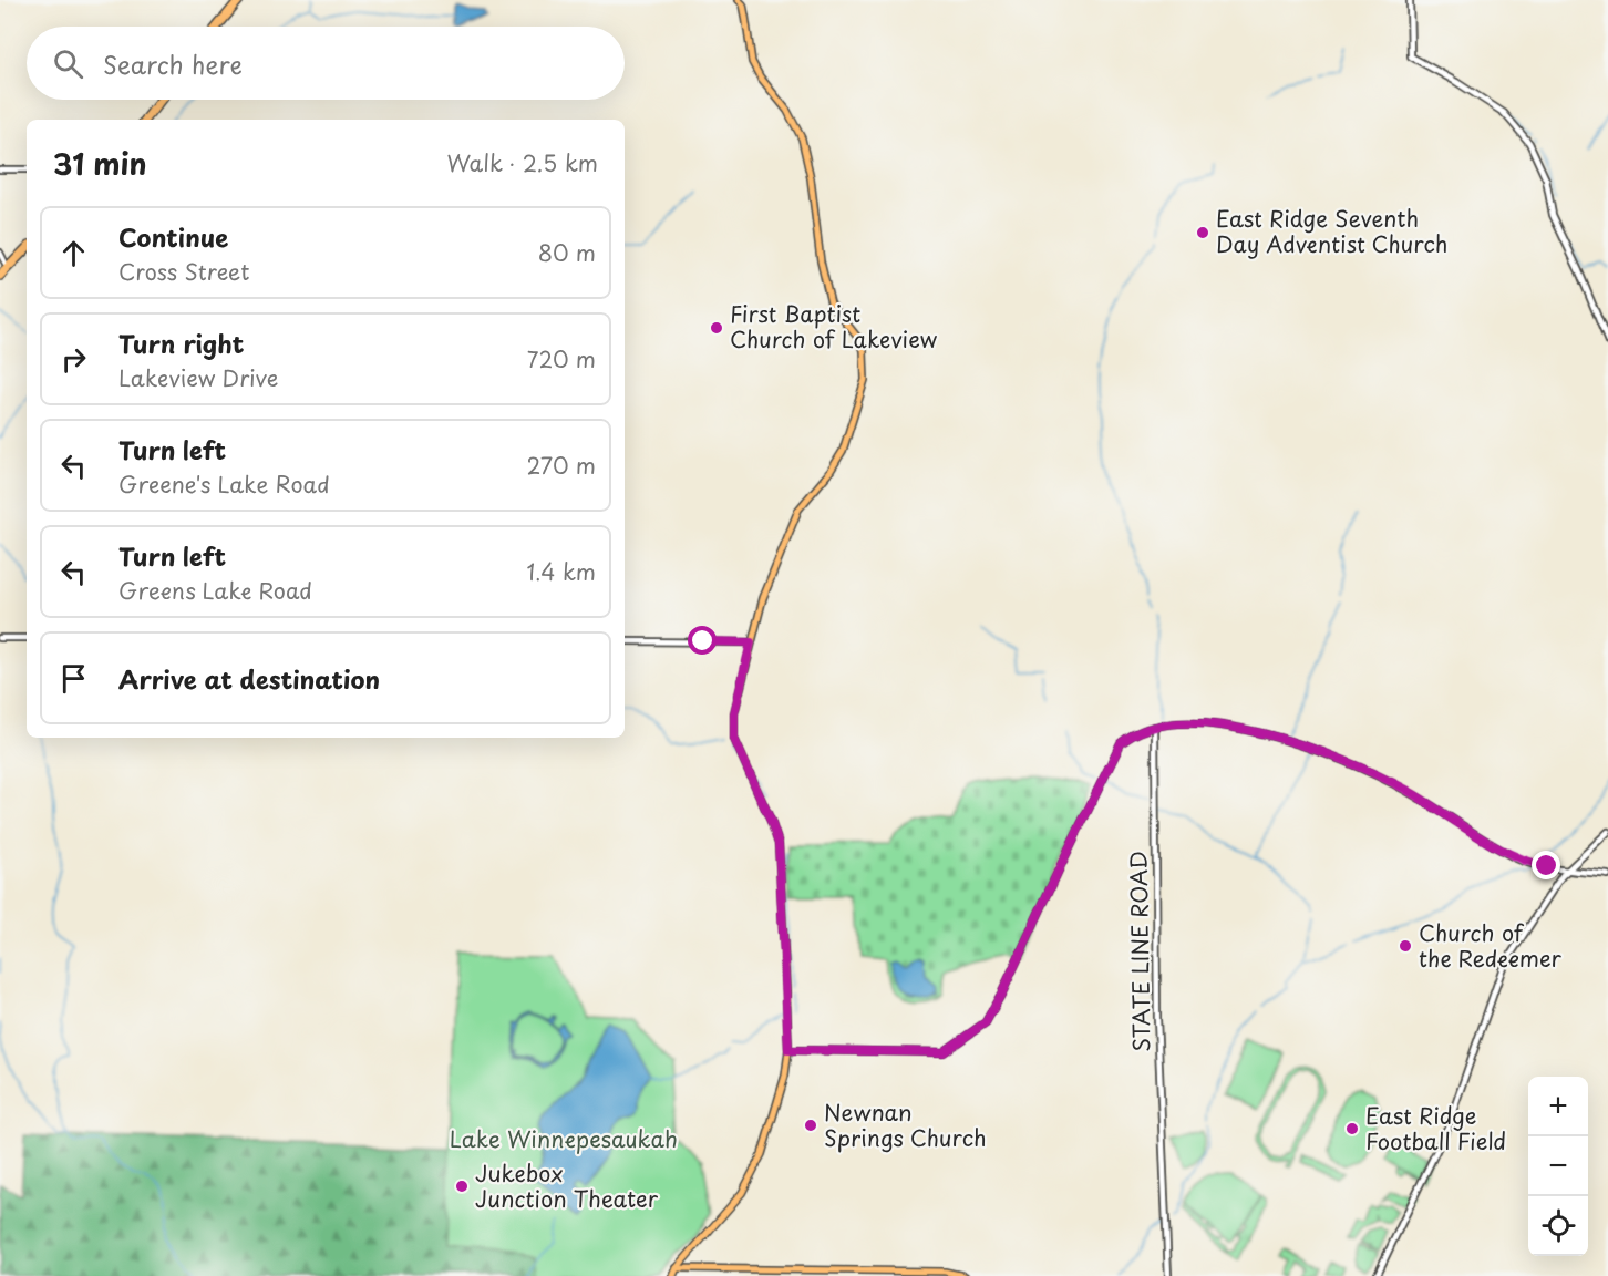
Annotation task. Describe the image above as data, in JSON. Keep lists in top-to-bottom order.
{
  "streets": {
    "street": ["STATE LINE ROAD"]
  },
  "parks": ["Lake Winnepesaukah"],
  "places": [
    "East Ridge Seventh Day Adventist Church",
    "First Baptist Church of Lakeview",
    "Church of the Redeemer",
    "Newnan Springs Church",
    "East Ridge Football Field",
    "Jukebox Junction Theater"
  ],
  "page": {
    "search": "Search here",
    "heading": ["31 min", "Walk · 2.5 km"],
    "list": [
      ["Continue", "Cross Street", "80 m"],
      ["Turn right", "Lakeview Drive", "720 m"],
      ["Turn left", "Greene's Lake Road", "270 m"],
      ["Turn left", "Greens Lake Road", "1.4 km"],
      "Arrive at destination"
    ],
    "map_buttons": ["+", "−"]
  }
}
